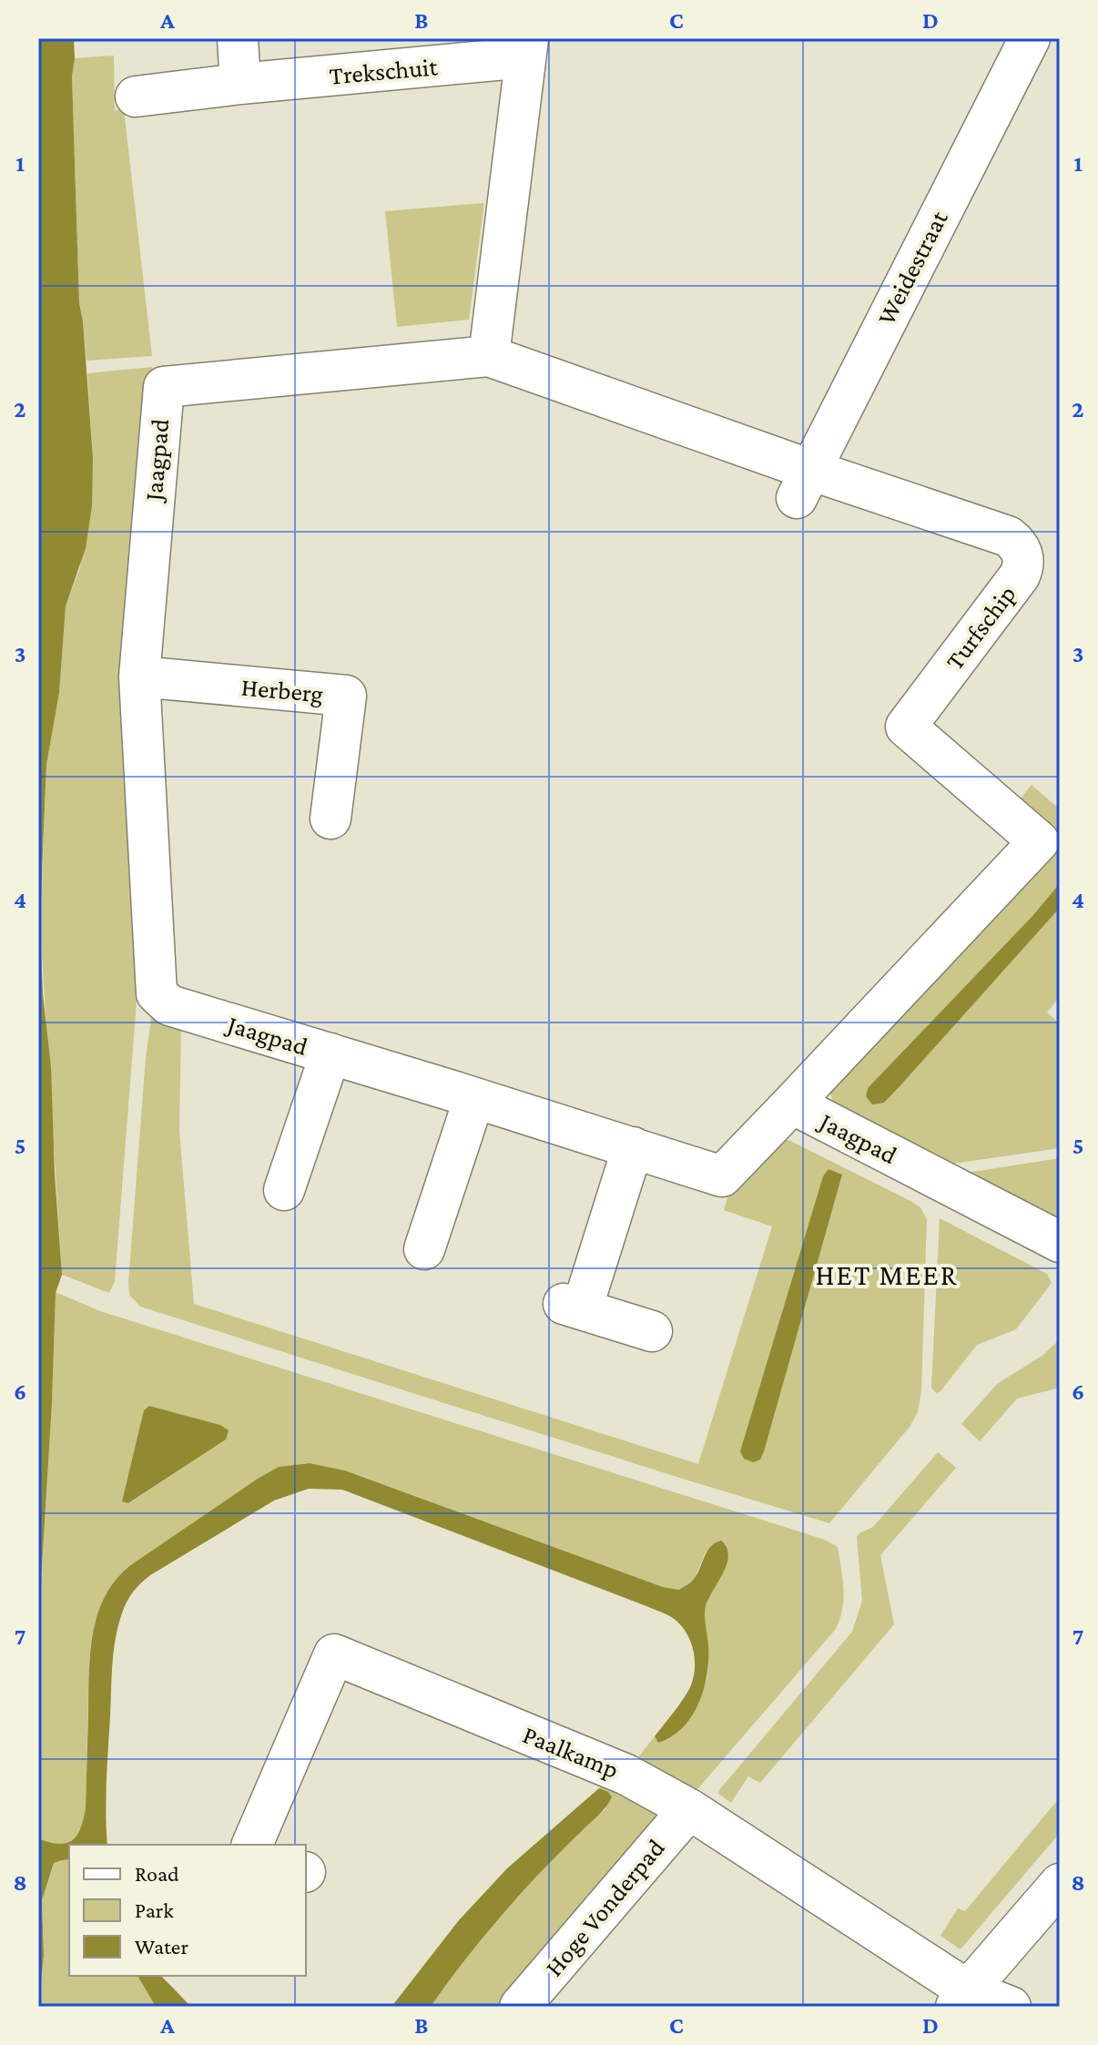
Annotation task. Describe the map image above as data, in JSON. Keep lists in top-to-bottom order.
{
  "streets": {
    "street": [
      "Trekschuit",
      "Weidestraat",
      "Jaagpad",
      "Turfschip",
      "Herberg",
      "Paalkamp",
      "Hoge Vonderpad"
    ]
  },
  "crossings": [
    ["Weidestraat", "Turfschip"],
    ["Jaagpad", "Turfschip"],
    ["Jaagpad", "Herberg"],
    ["Paalkamp", "Hoge Vonderpad"]
  ],
  "districts": ["HET MEER"],
  "legend": ["Road", "Park", "Water"],
  "grid": {
    "columns": [
      "A",
      "B",
      "C",
      "D"
    ],
    "rows": [
      "1",
      "2",
      "3",
      "4",
      "5",
      "6",
      "7",
      "8"
    ]
  }
}
